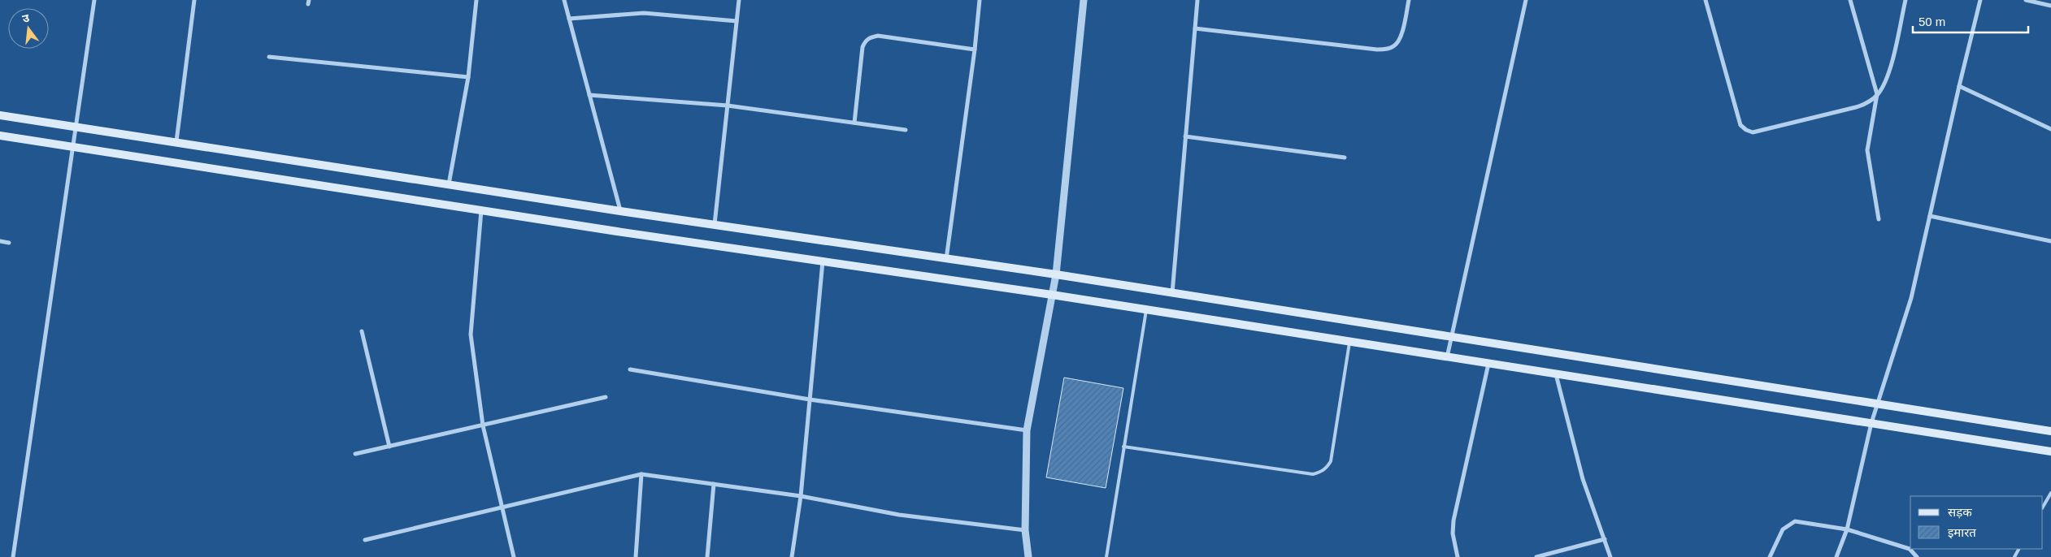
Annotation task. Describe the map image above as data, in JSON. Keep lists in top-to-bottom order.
{
  "legend": ["सड़क", "इमारत"],
  "scale_bar": "50 m",
  "north": "top"
}
